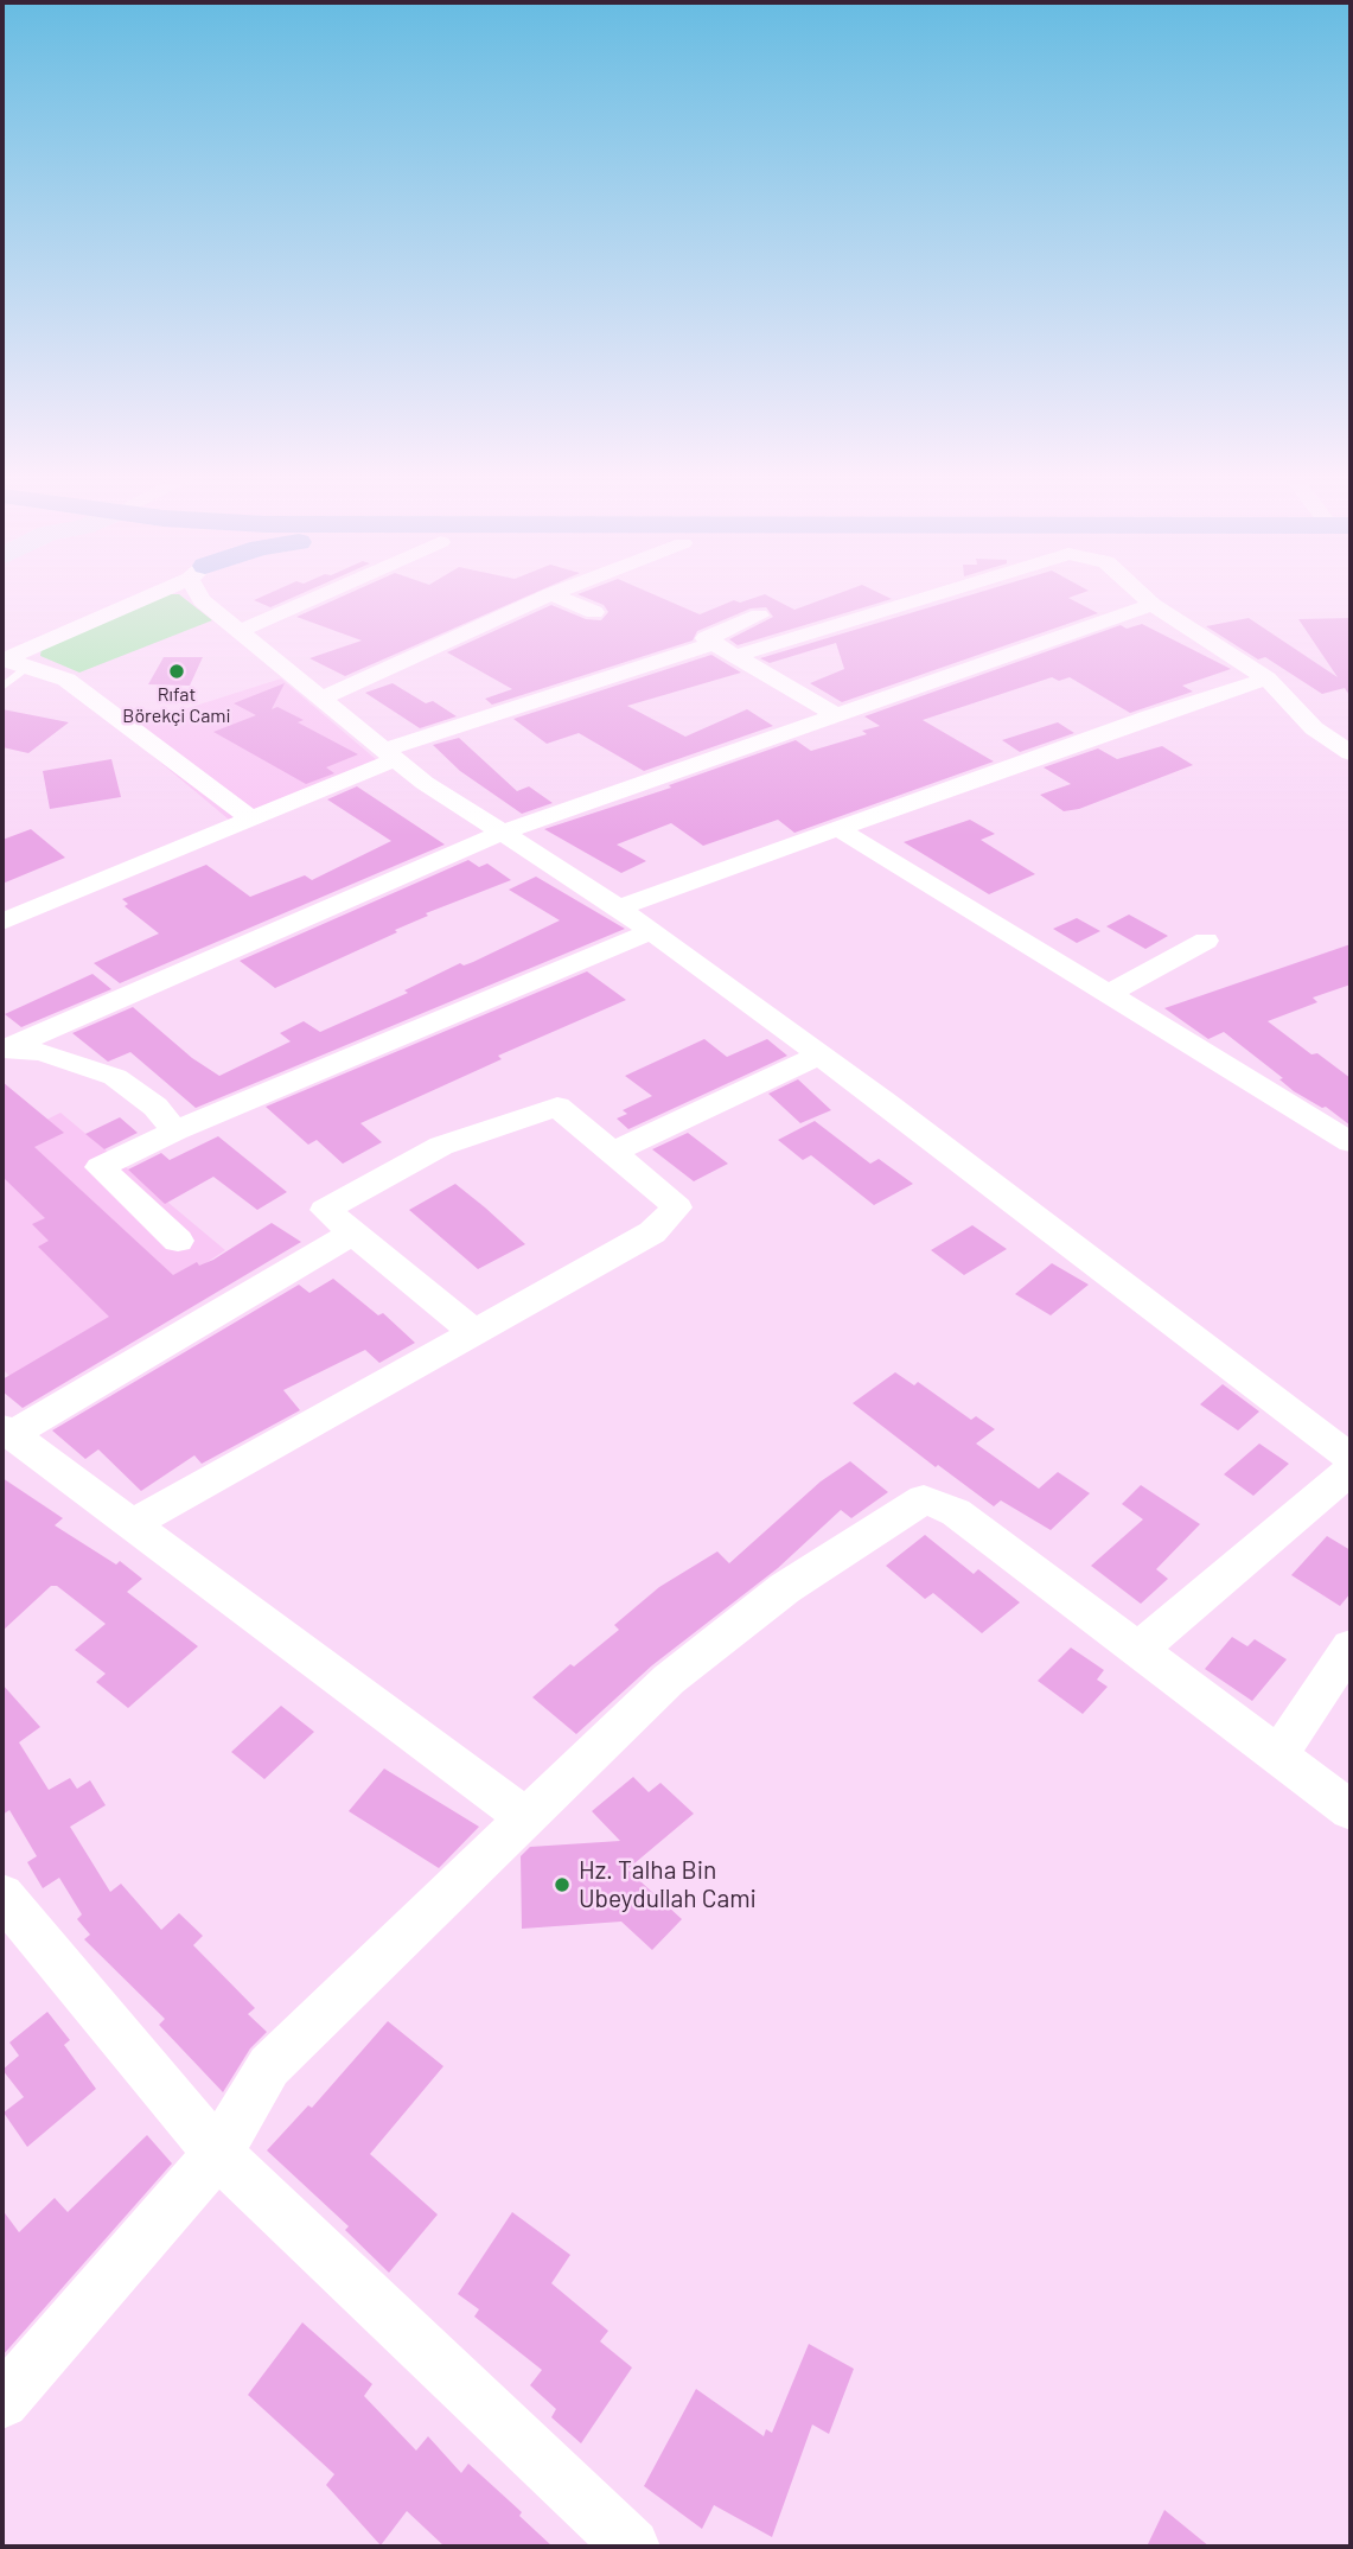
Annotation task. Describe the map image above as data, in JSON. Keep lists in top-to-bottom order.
{
  "places": ["Rıfat Börekçi Cami", "Hz. Talha Bin Ubeydullah Cami"]
}
